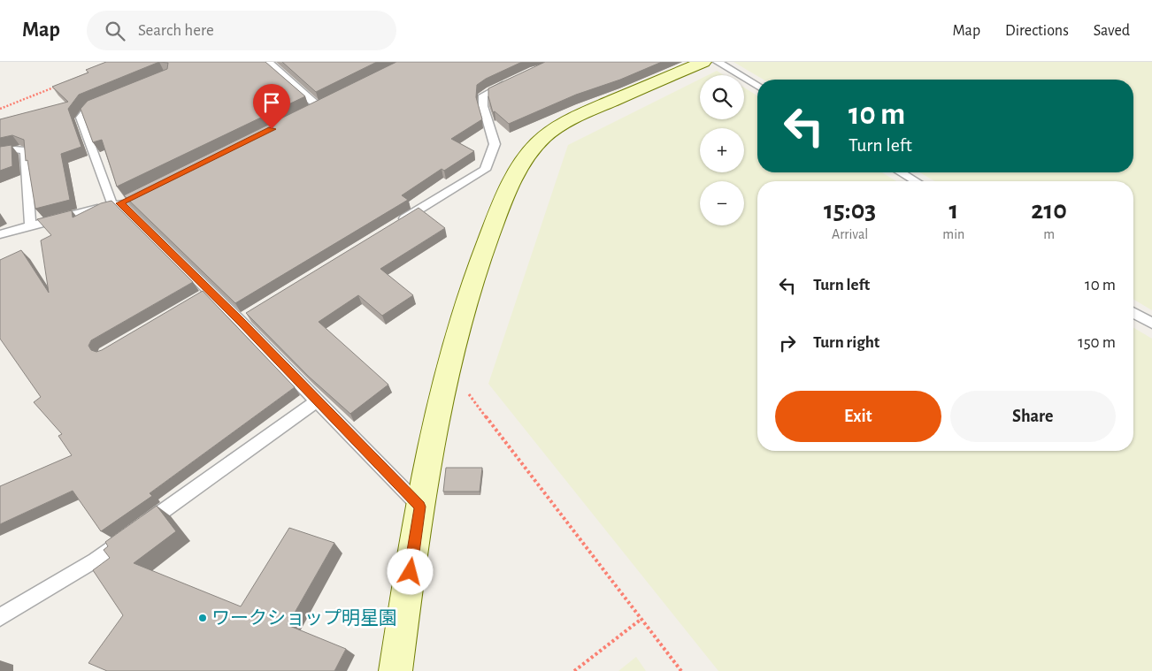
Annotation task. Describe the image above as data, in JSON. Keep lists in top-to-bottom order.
{
  "places": ["ワークショップ明星園"],
  "page": {
    "header": "Map",
    "search": "Search here",
    "nav": ["Map", "Directions", "Saved"],
    "map_buttons": ["+", "−"],
    "turn": ["10 m", "Turn left"],
    "eta": [
      "15:03",
      "Arrival",
      "1",
      "min",
      "210",
      "m"
    ],
    "list": [
      {
        "name": "Turn left",
        "value": "10 m"
      },
      {
        "name": "Turn right",
        "value": "150 m"
      }
    ],
    "buttons": ["Exit", "Share"]
  }
}
